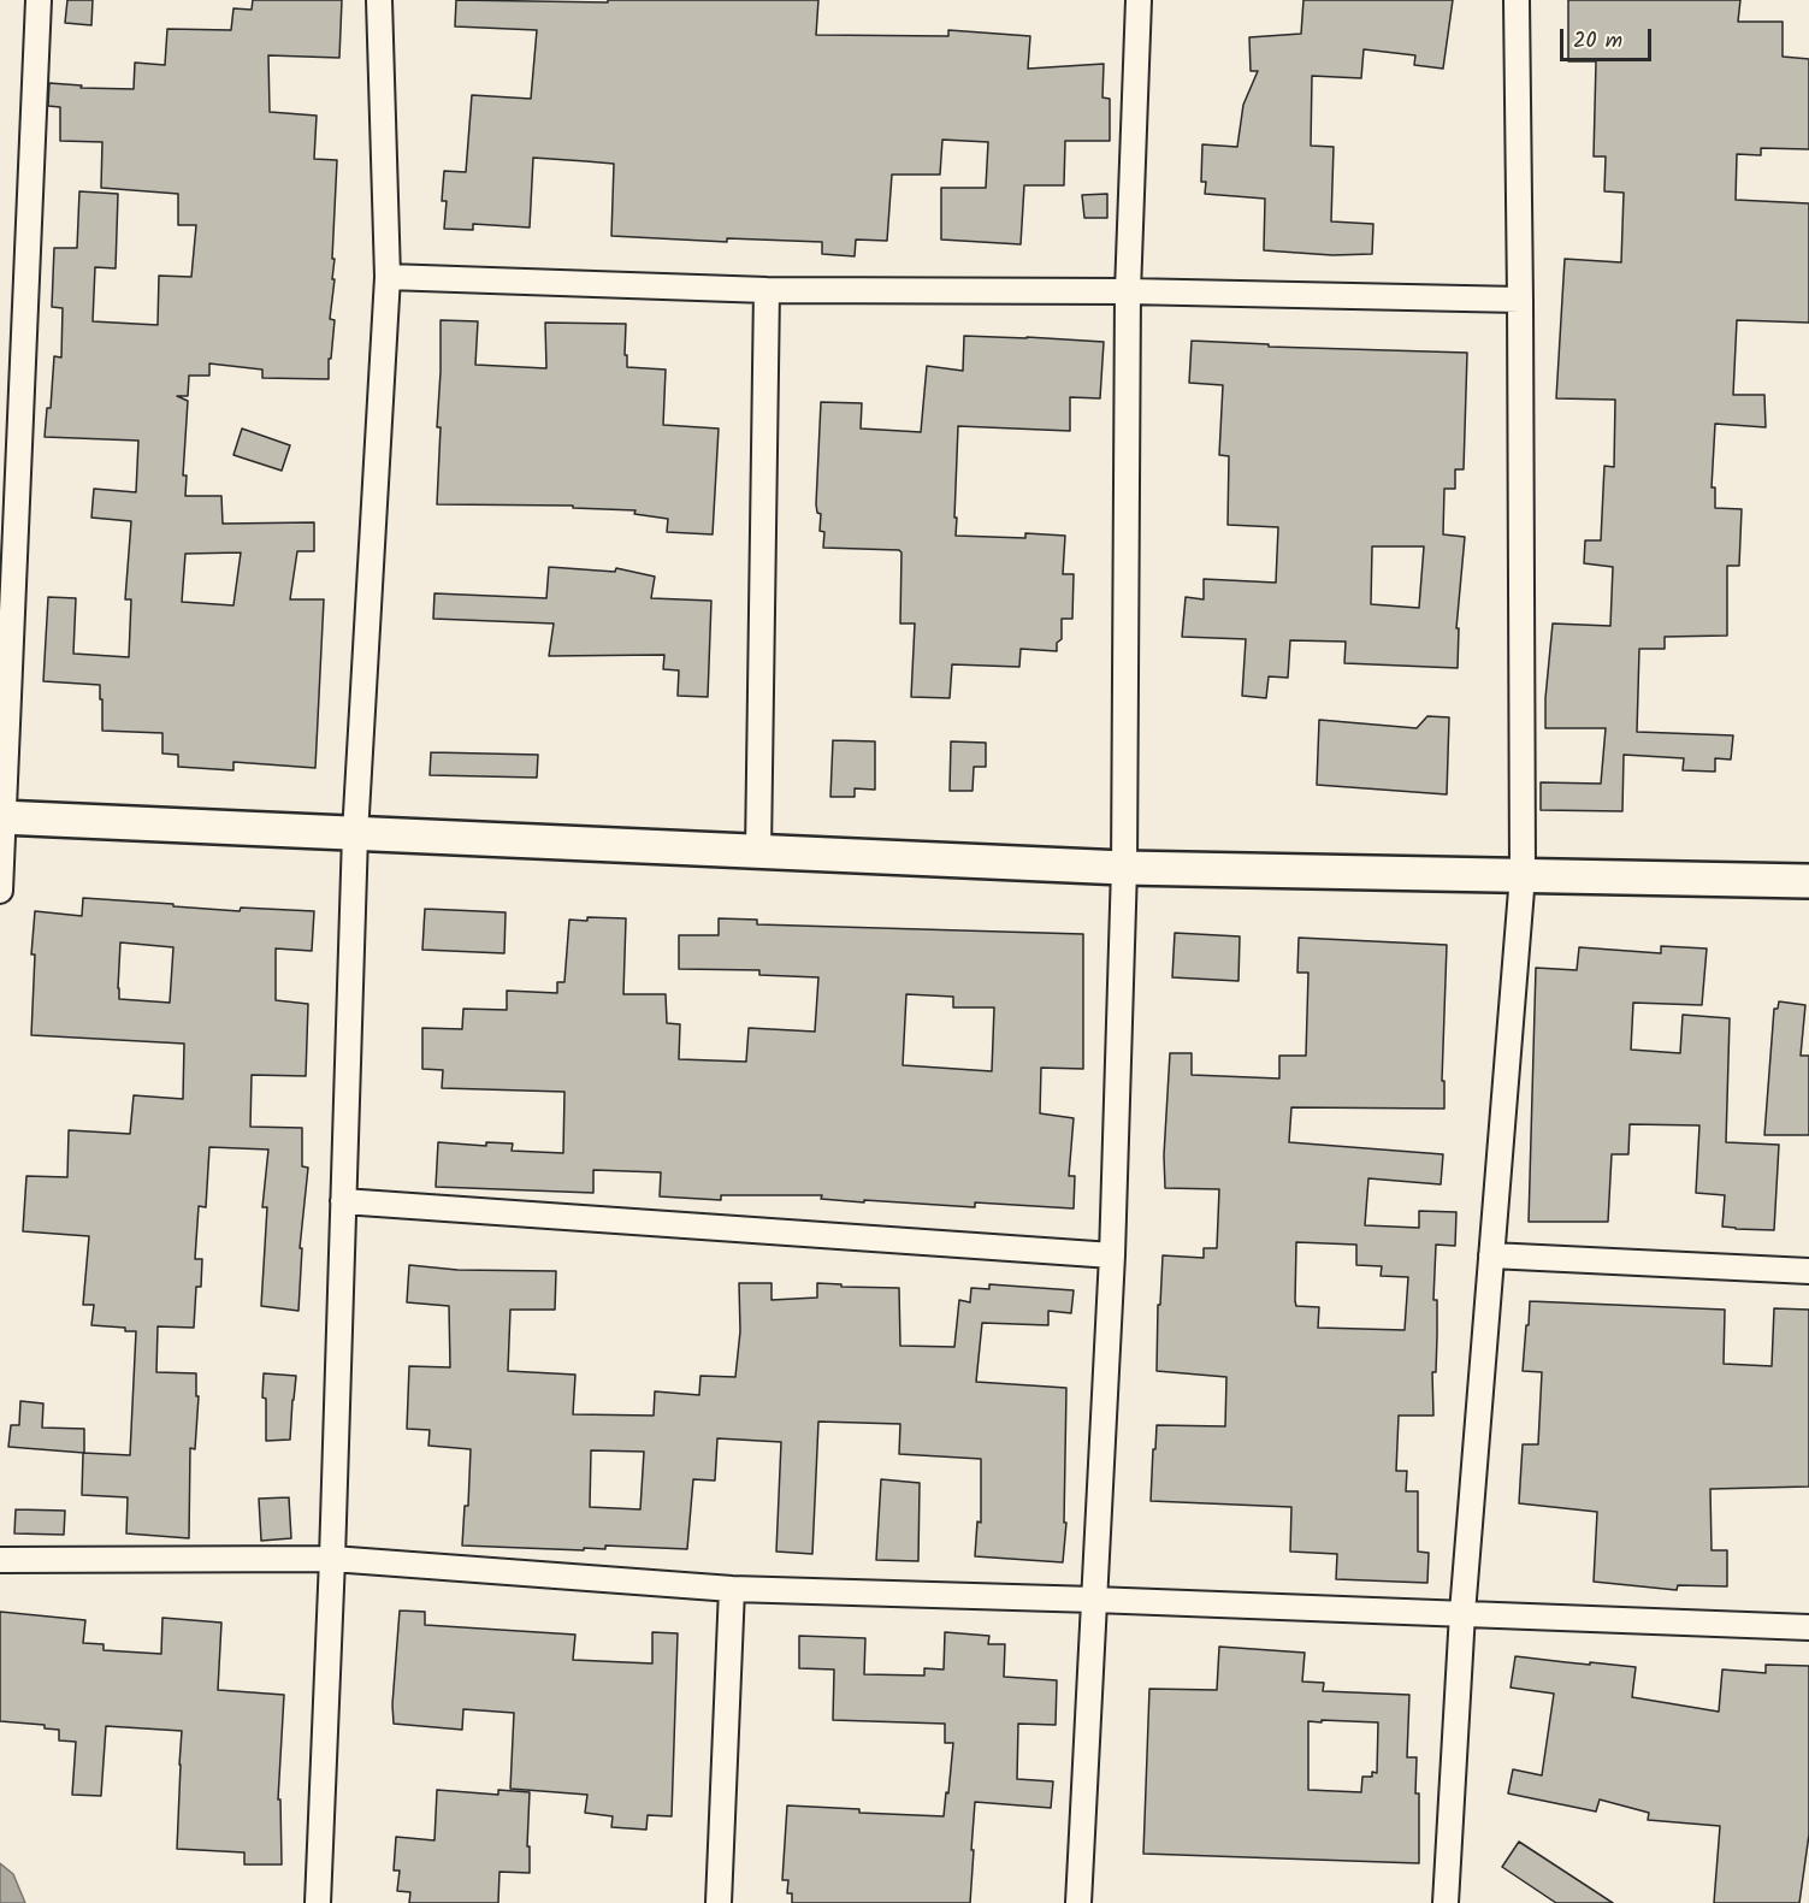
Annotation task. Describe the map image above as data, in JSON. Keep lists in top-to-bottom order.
{
  "scale_bar": "20 m"
}
